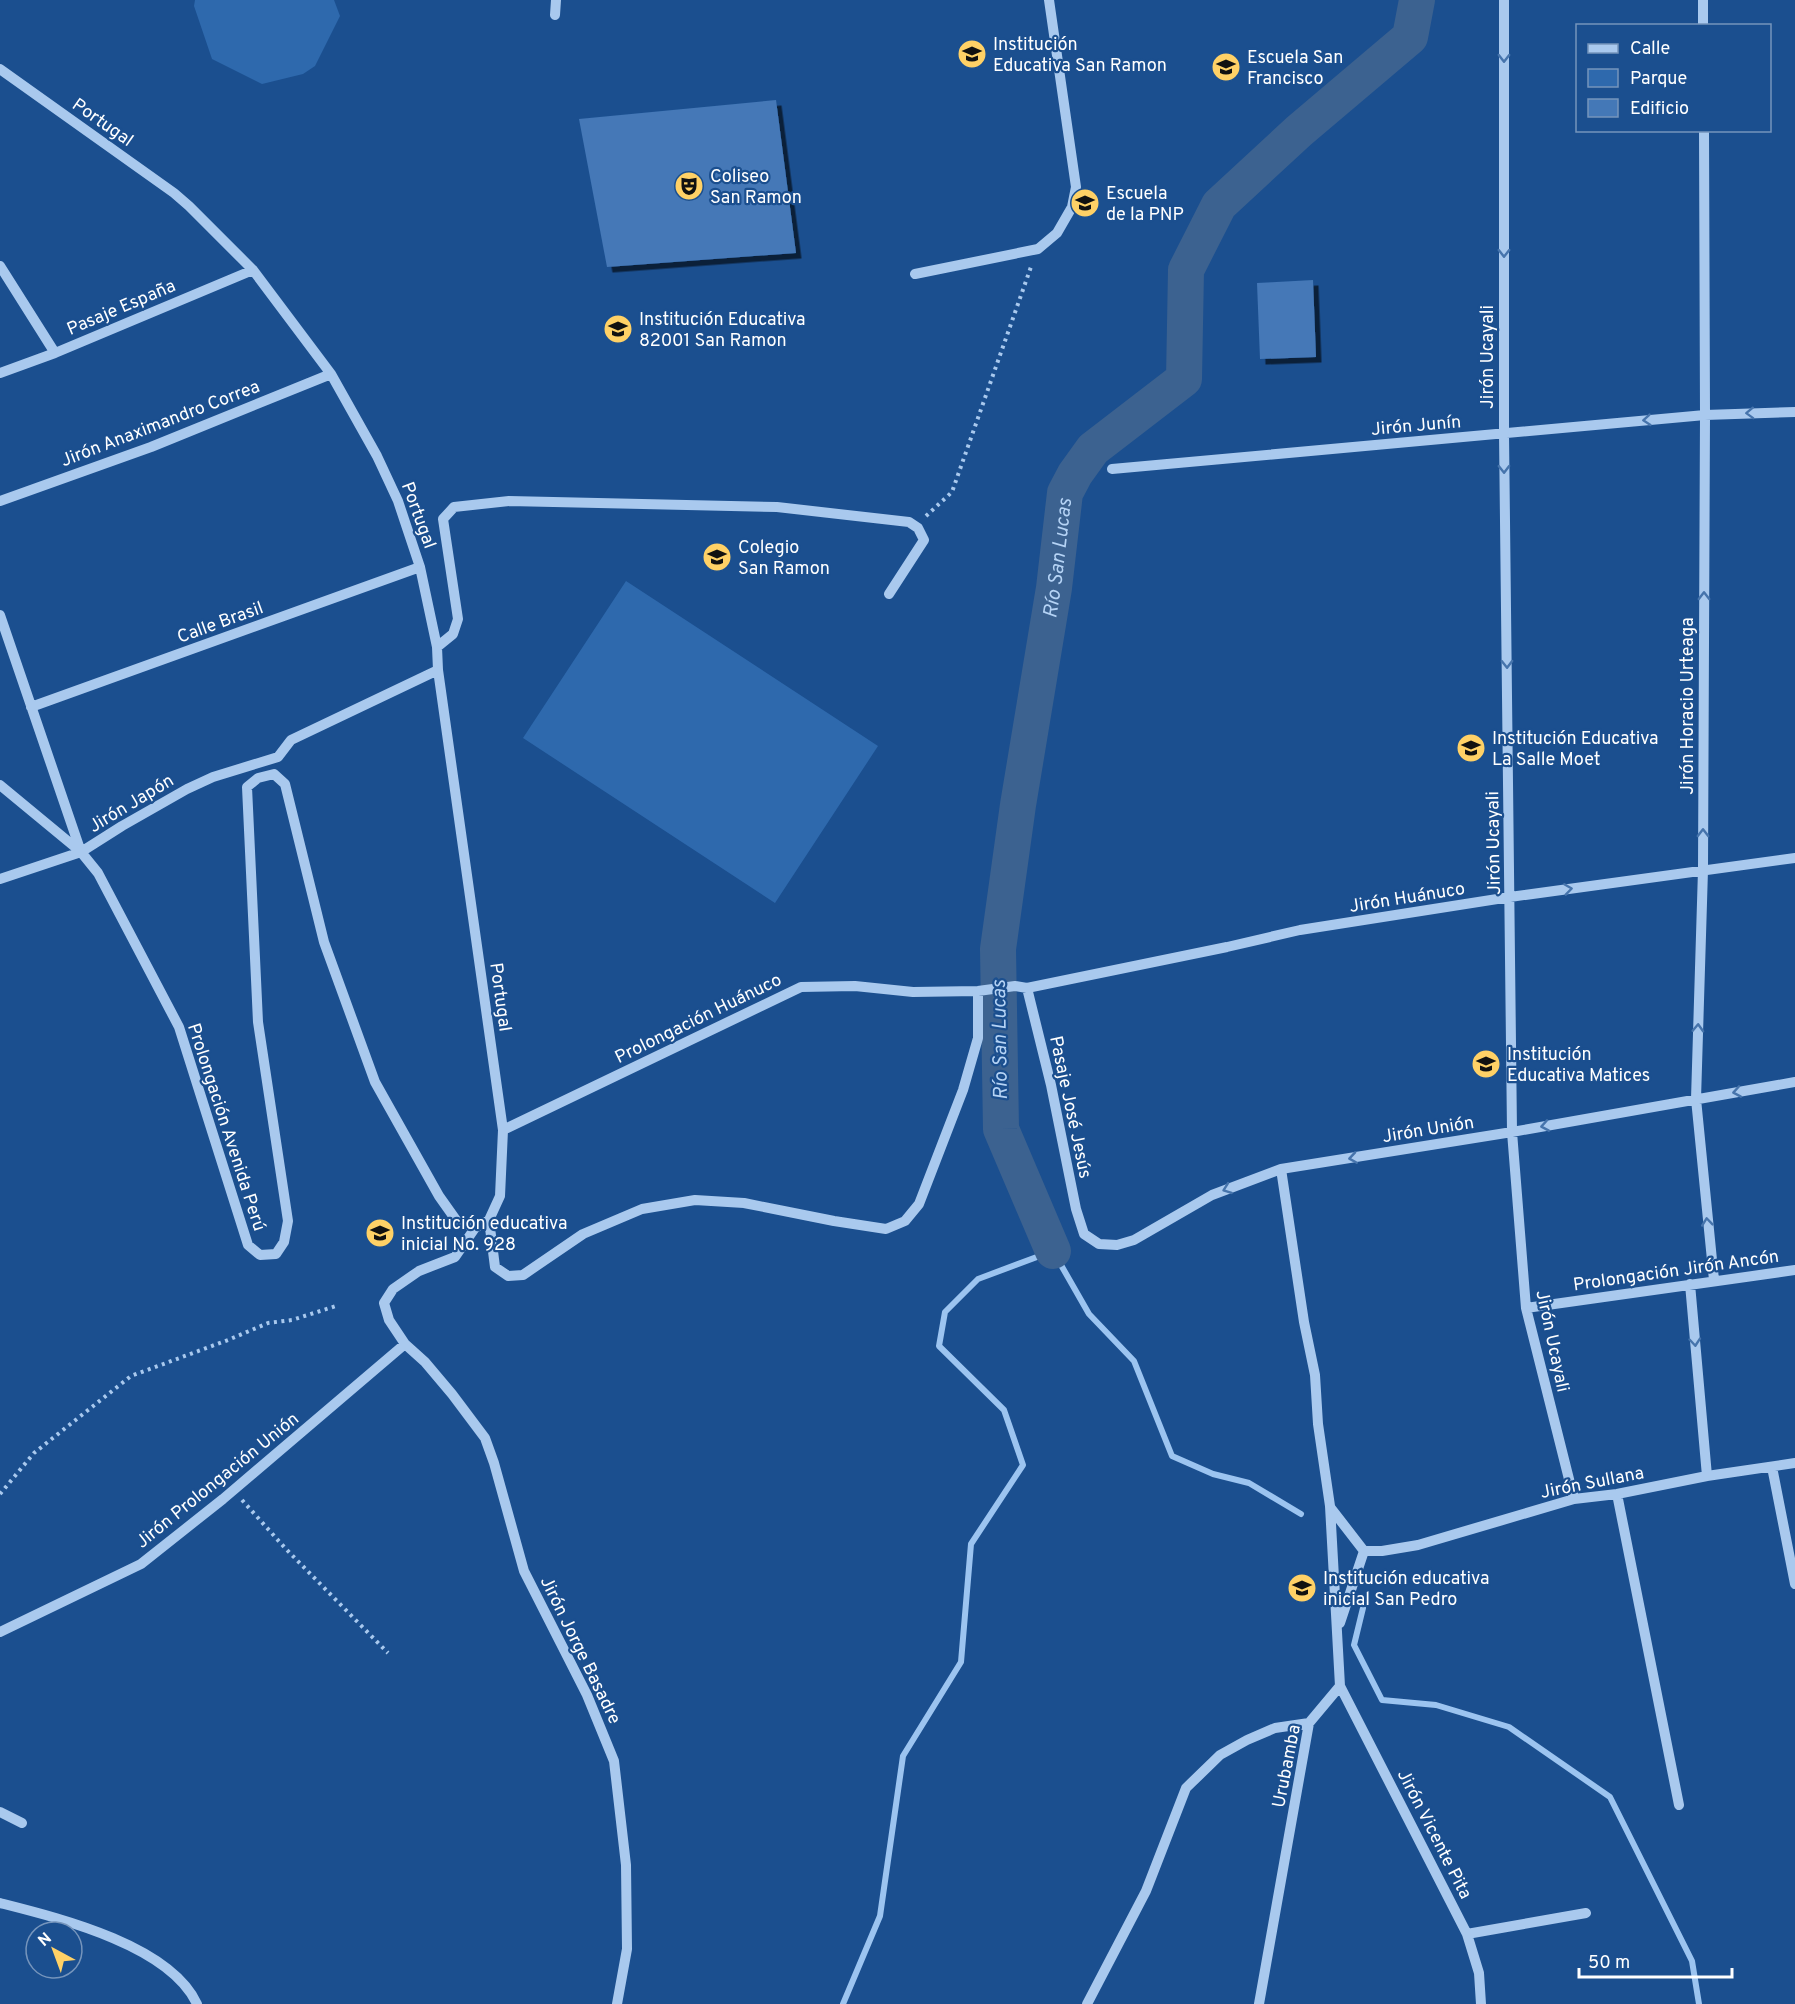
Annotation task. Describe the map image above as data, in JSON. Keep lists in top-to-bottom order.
{
  "streets": {
    "street": [
      "Portugal",
      "Pasaje España",
      "Jirón Ucayali",
      "Jirón Anaximandro Correa",
      "Jirón Junín",
      "Calle Brasil",
      "Jirón Horacio Urteaga",
      "Jirón Japón",
      "Jirón Huánuco",
      "Prolongación Huánuco",
      "Pasaje José Jesús",
      "Prolongación Avenida Perú",
      "Jirón Unión",
      "Prolongación Jirón Ancón",
      "Jirón Prolongación Unión",
      "Jirón Sullana",
      "Jirón Jorge Basadre",
      "Urubamba",
      "Jirón Vicente Pita"
    ]
  },
  "crossings": [
    ["Portugal", "Pasaje España"],
    ["Portugal", "Jirón Anaximandro Correa"],
    ["Portugal", "Calle Brasil"],
    ["Portugal", "Jirón Japón"],
    ["Portugal", "Prolongación Huánuco"],
    ["Jirón Ucayali", "Jirón Junín"],
    ["Jirón Ucayali", "Jirón Huánuco"],
    ["Jirón Ucayali", "Jirón Unión"],
    ["Jirón Ucayali", "Prolongación Jirón Ancón"],
    ["Jirón Ucayali", "Jirón Sullana"],
    ["Jirón Junín", "Jirón Horacio Urteaga"],
    ["Calle Brasil", "Prolongación Avenida Perú"],
    ["Jirón Horacio Urteaga", "Jirón Huánuco"],
    ["Jirón Horacio Urteaga", "Jirón Unión"],
    ["Jirón Horacio Urteaga", "Prolongación Jirón Ancón"],
    ["Jirón Japón", "Prolongación Avenida Perú"],
    ["Jirón Huánuco", "Prolongación Huánuco"],
    ["Jirón Huánuco", "Pasaje José Jesús"],
    ["Prolongación Huánuco", "Pasaje José Jesús"],
    ["Pasaje José Jesús", "Jirón Unión"],
    ["Jirón Prolongación Unión", "Jirón Jorge Basadre"],
    ["Urubamba", "Jirón Vicente Pita"]
  ],
  "one_way": [
    "Jirón Ucayali",
    "Jirón Junín",
    "Jirón Horacio Urteaga",
    "Jirón Unión"
  ],
  "water": ["Río San Lucas"],
  "places": {
    "school or university": [
      "Institución Educativa San Ramon",
      "Escuela San Francisco",
      "Escuela de la PNP",
      "Institución Educativa 82001 San Ramon",
      "Colegio San Ramon",
      "Institución Educativa La Salle Moet",
      "Institución Educativa Matices",
      "Institución educativa inicial No. 928",
      "Institución educativa inicial San Pedro"
    ],
    "theatre": ["Coliseo San Ramon"]
  },
  "legend": ["Calle", "Parque", "Edificio"],
  "scale_bar": "50 m",
  "north": "top left"
}
